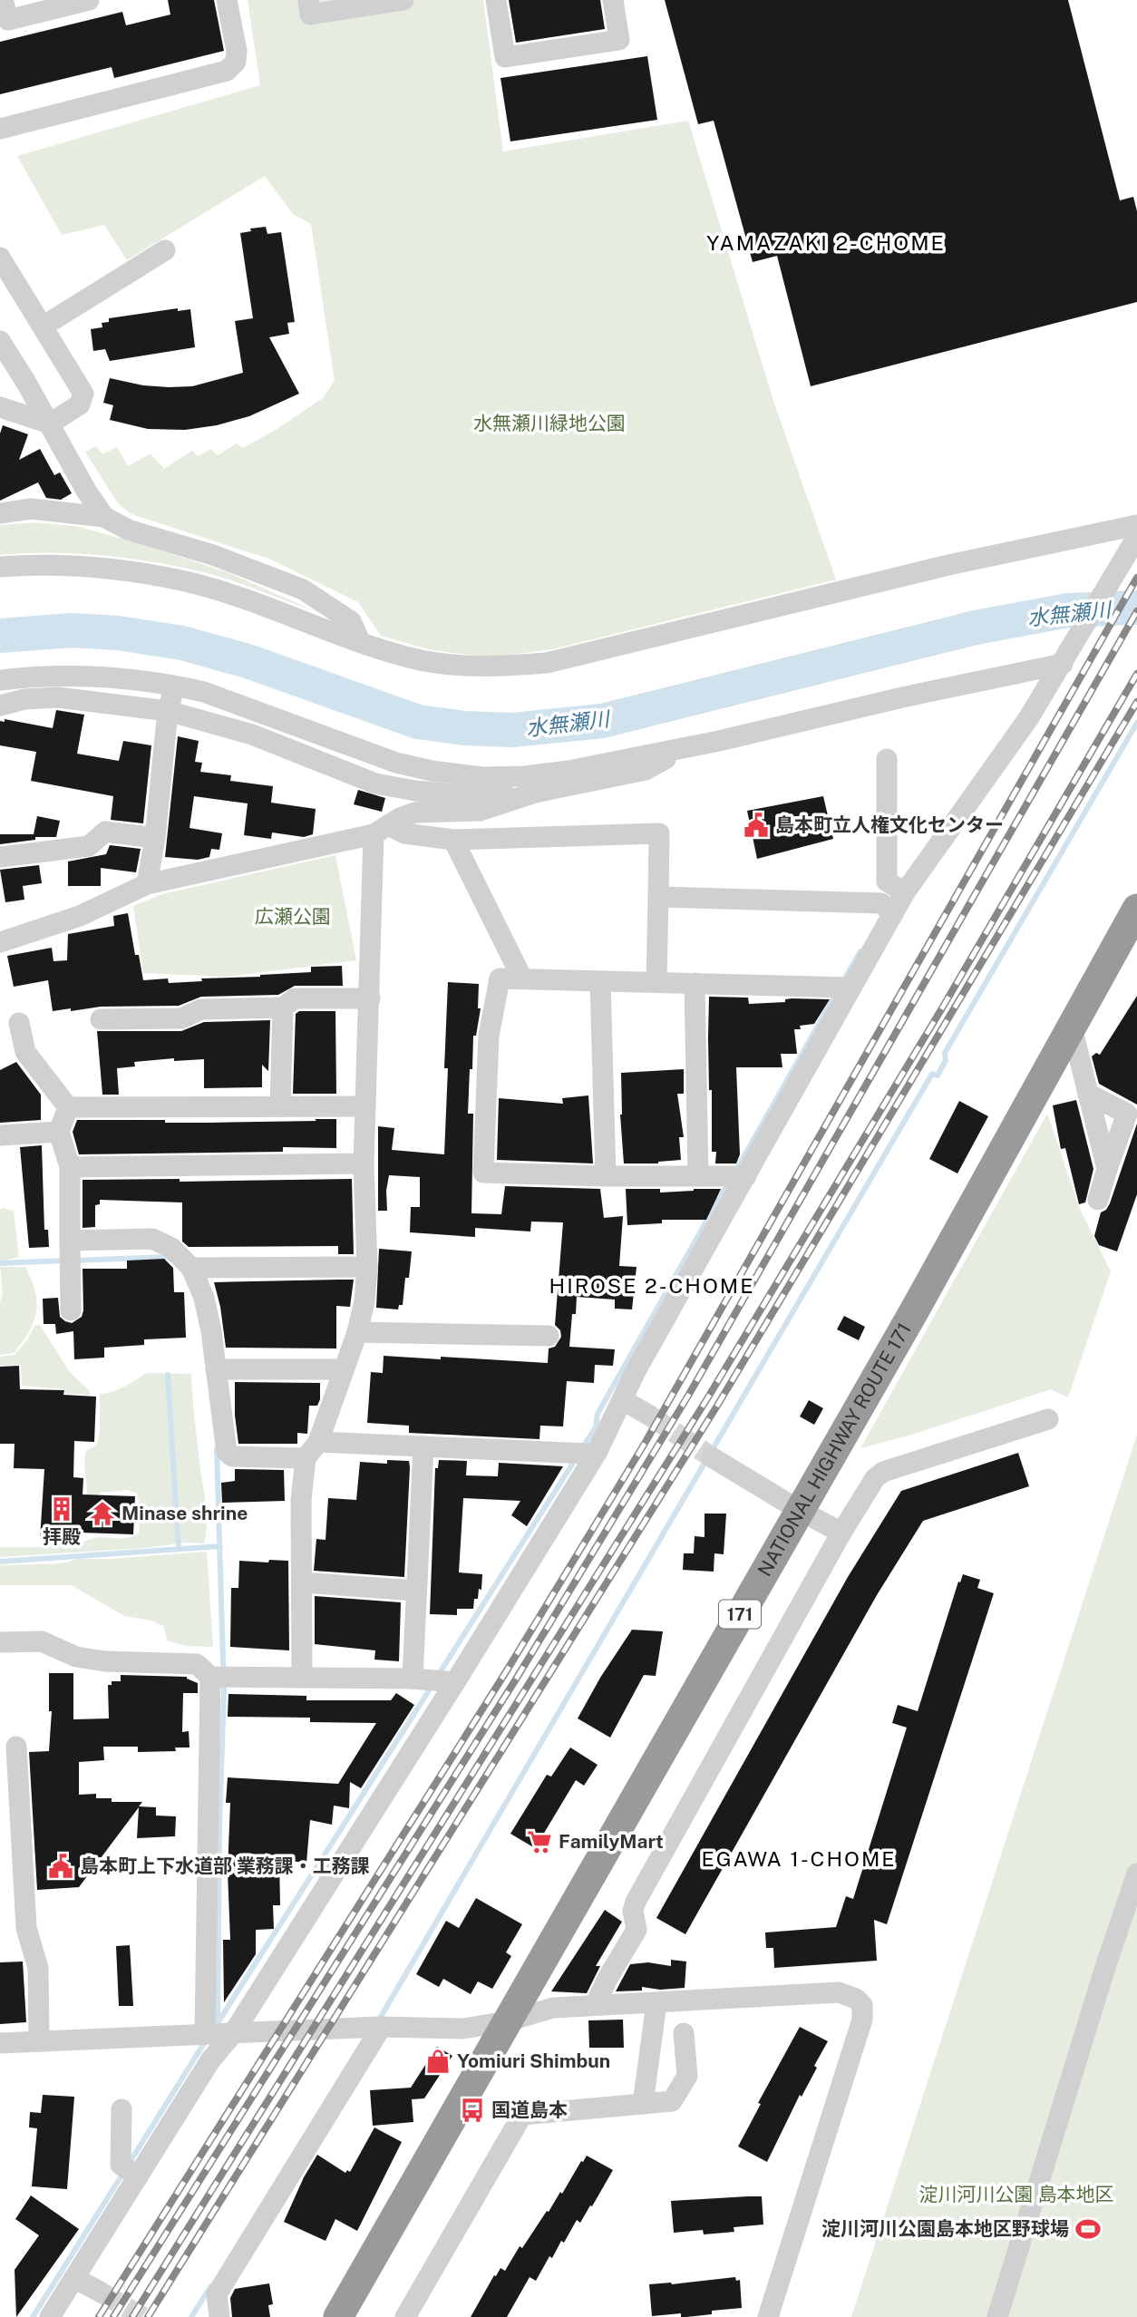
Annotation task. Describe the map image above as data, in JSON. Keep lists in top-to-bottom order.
{
  "streets": {
    "highway": ["NATIONAL HIGHWAY ROUTE 171", "171"]
  },
  "districts": ["YAMAZAKI 2-CHOME", "HIROSE 2-CHOME", "EGAWA 1-CHOME"],
  "water": ["水無瀬川"],
  "parks": ["水無瀬川緑地公園", "広瀬公園", "淀川河川公園 島本地区"],
  "places": {
    "public building": ["島本町立人権文化センター", "島本町上下水道部 業務課・工務課"],
    "building": ["拝殿"],
    "temple": ["Minase shrine"],
    "supermarket": ["FamilyMart"],
    "shop": ["Yomiuri Shimbun"],
    "bus stop": ["国道島本"],
    "sports": ["淀川河川公園島本地区野球場"]
  }
}
